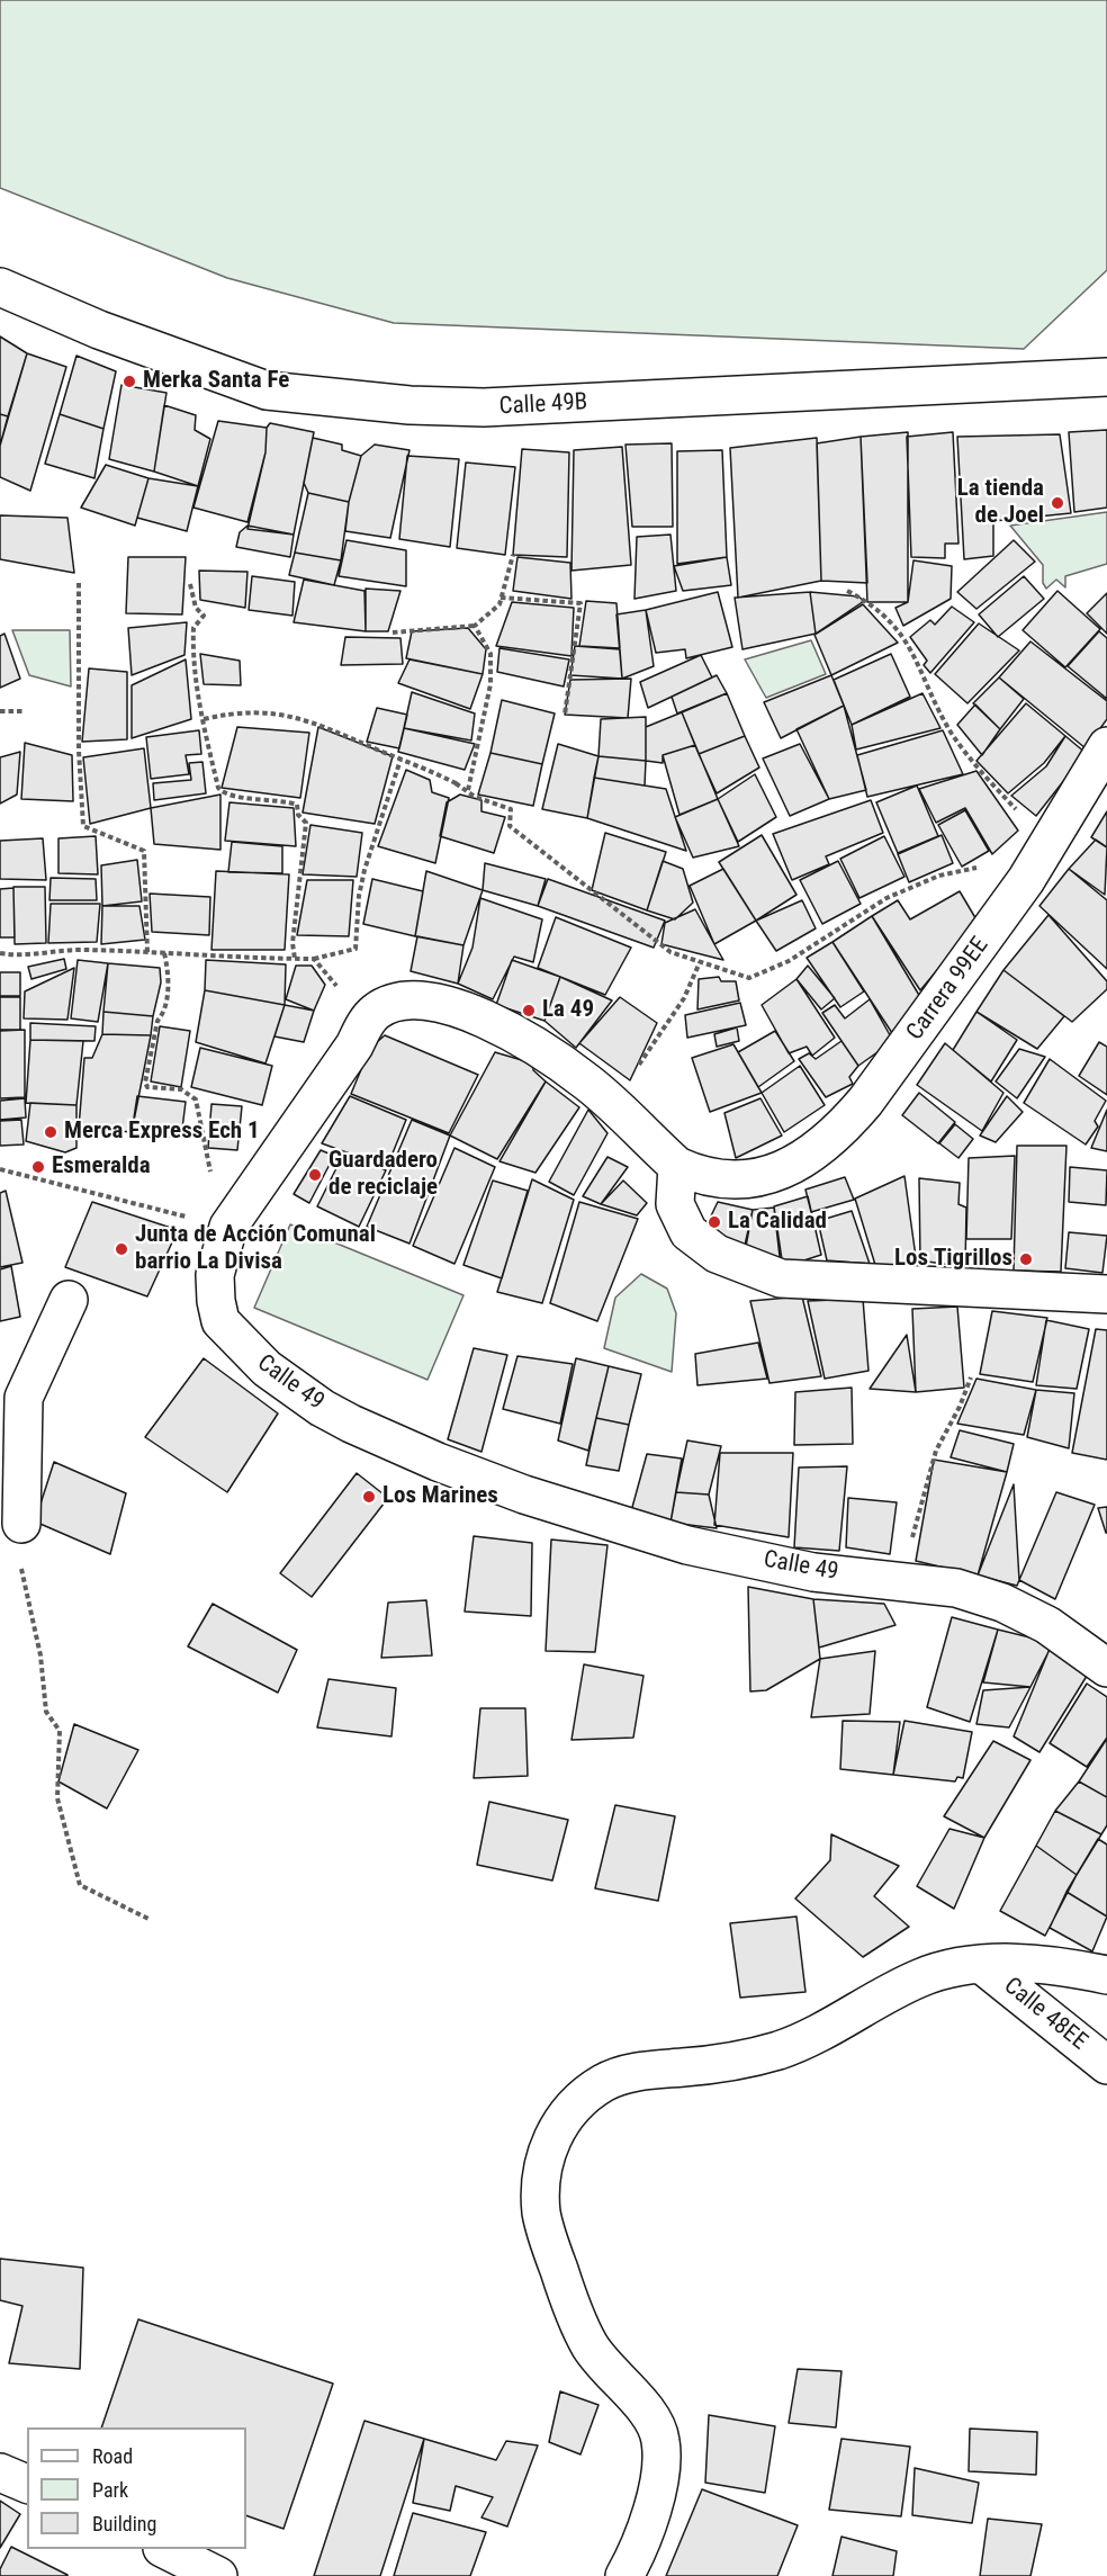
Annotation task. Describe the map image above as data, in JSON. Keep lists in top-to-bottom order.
{
  "streets": {
    "street": [
      "Calle 49B",
      "Carrera 99EE",
      "Calle 49",
      "Calle 48EE"
    ]
  },
  "crossings": [
    ["Carrera 99EE", "Calle 49"]
  ],
  "places": [
    "Merka Santa Fe",
    "La tienda de Joel",
    "La 49",
    "Merca Express Ech 1",
    "Esmeralda",
    "Guardadero de reciclaje",
    "La Calidad",
    "Junta de Acción Comunal barrio La Divisa",
    "Los Tigrillos",
    "Los Marines"
  ],
  "legend": ["Road", "Park", "Building"]
}
